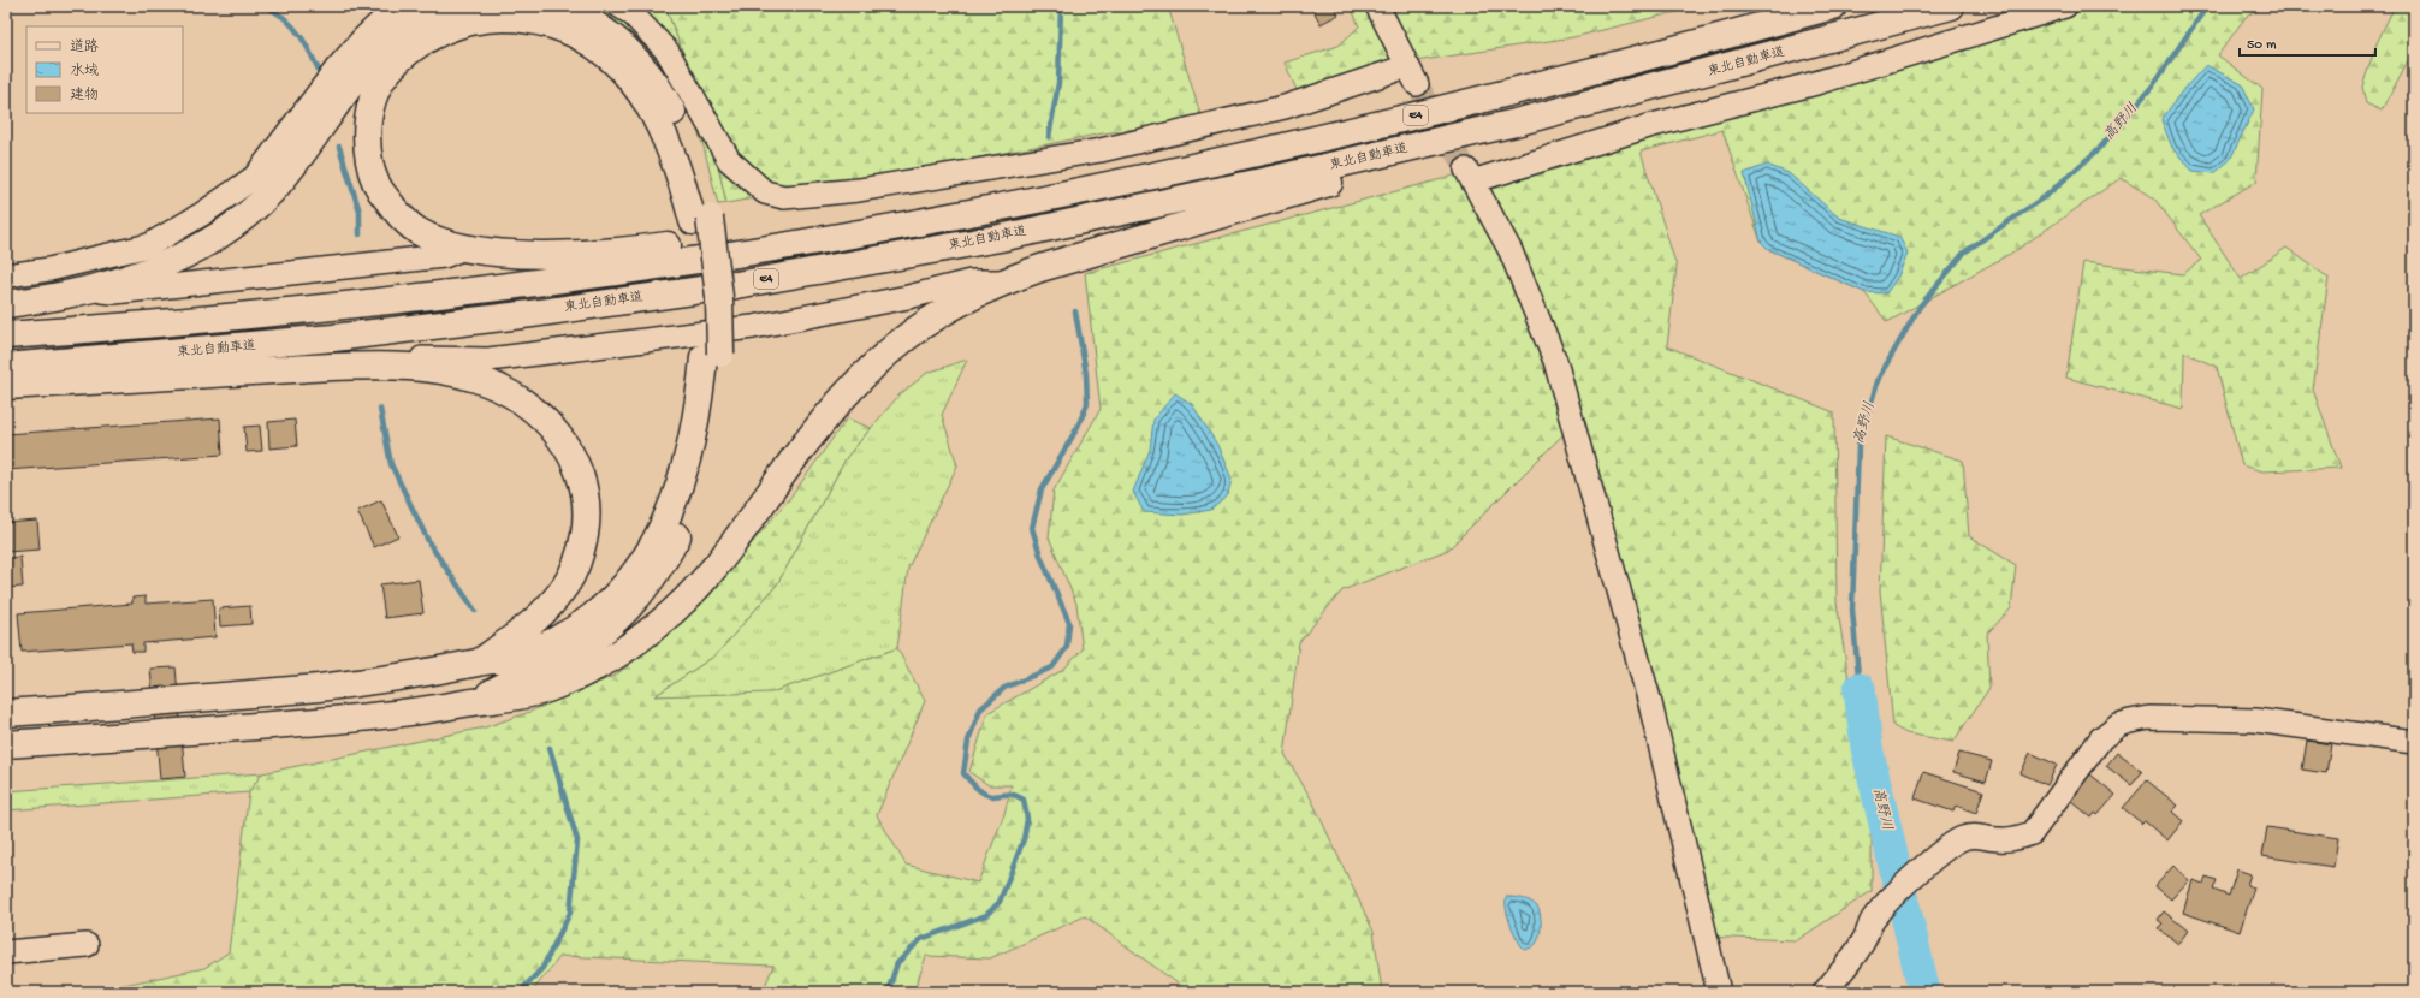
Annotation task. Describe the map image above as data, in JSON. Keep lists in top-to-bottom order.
{
  "streets": {
    "highway": ["東北自動車道", "E4"]
  },
  "water": ["高野川"],
  "legend": ["道路", "水域", "建物"],
  "scale_bar": "50 m"
}
